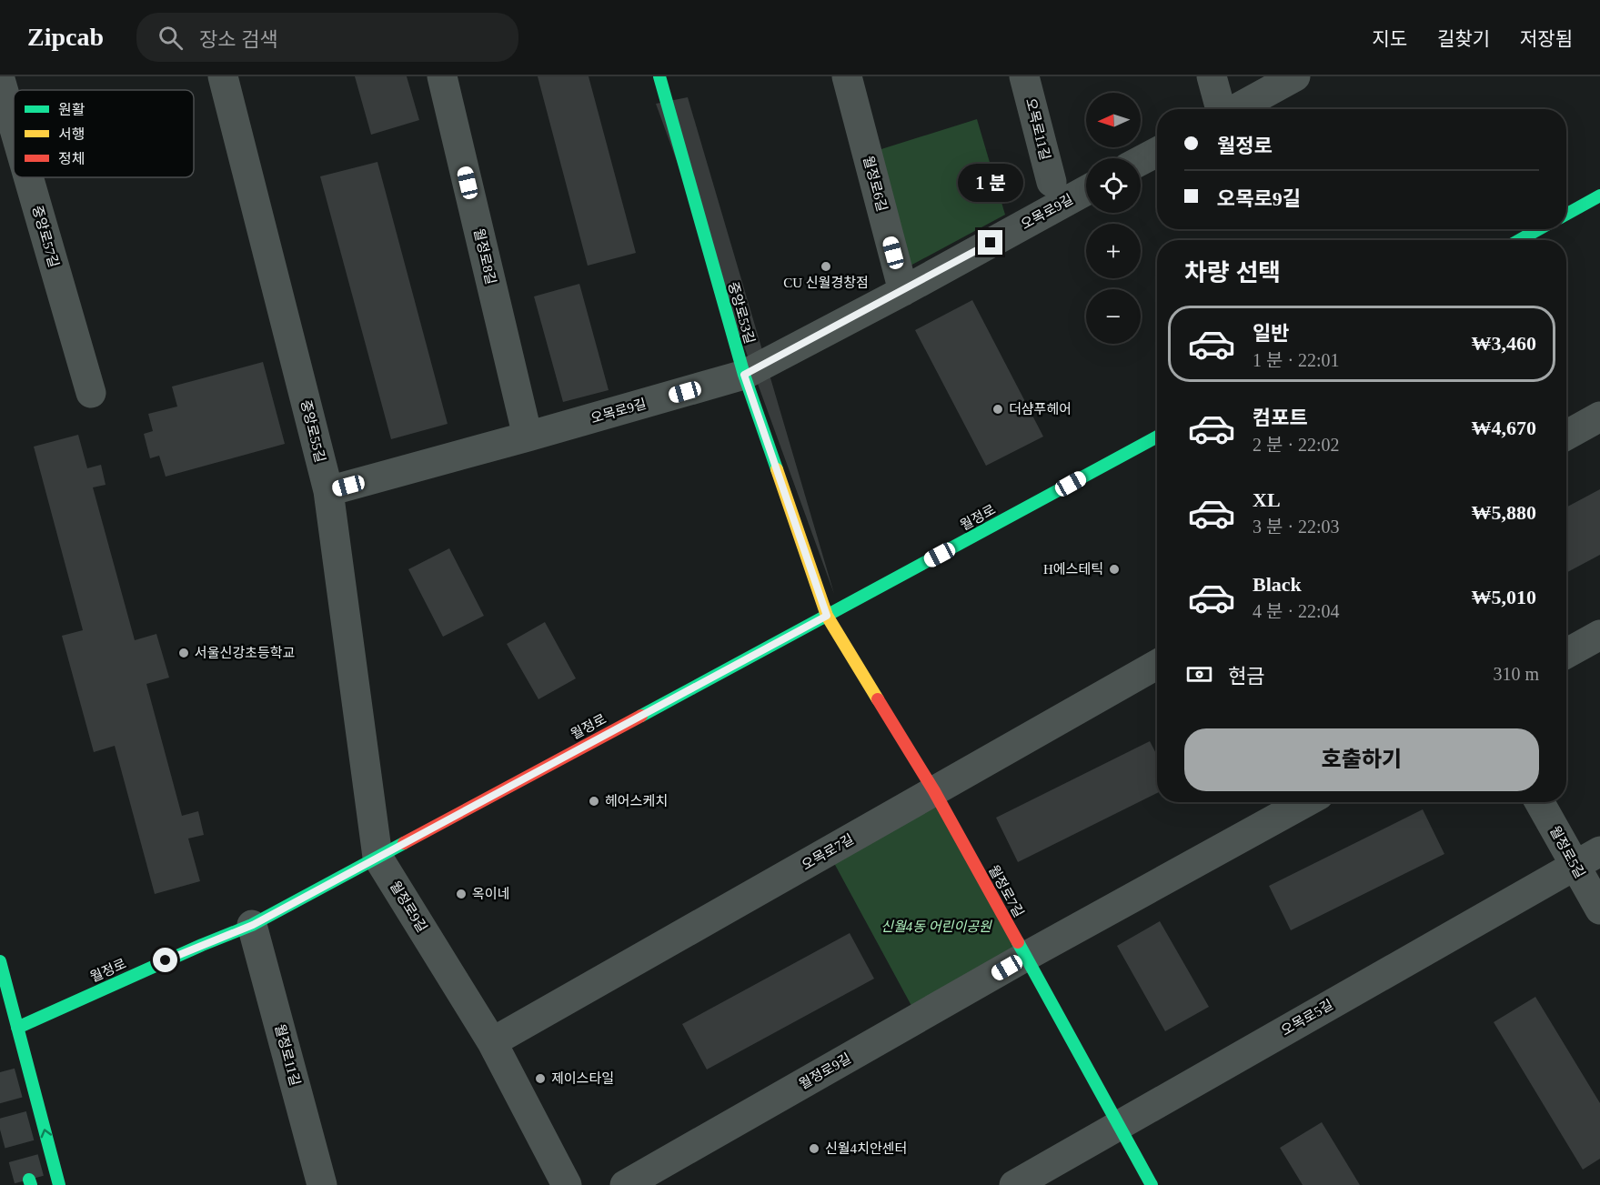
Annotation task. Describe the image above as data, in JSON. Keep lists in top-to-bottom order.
{
  "streets": {
    "street": [
      "오목로11길",
      "월정로6길",
      "오목로9길",
      "중앙로57길",
      "월정로8길",
      "중앙로53길",
      "중앙로55길",
      "월정로",
      "오목로7길",
      "월정로5길",
      "월정로7길",
      "월정로9길",
      "오목로5길",
      "월정로11길"
    ]
  },
  "crossings": [
    ["월정로6길", "오목로9길"],
    ["오목로9길", "월정로8길"],
    ["오목로9길", "중앙로53길"],
    ["오목로9길", "중앙로55길"],
    ["중앙로53길", "월정로"],
    ["중앙로53길", "월정로7길"],
    ["중앙로55길", "월정로"],
    ["중앙로55길", "월정로9길"],
    ["월정로", "월정로7길"],
    ["월정로", "월정로9길"],
    ["월정로", "월정로11길"],
    ["오목로7길", "월정로7길"],
    ["오목로7길", "월정로9길"],
    ["월정로5길", "오목로5길"],
    ["월정로7길", "월정로9길"],
    ["월정로7길", "오목로5길"]
  ],
  "parks": ["신월4동 어린이공원"],
  "places": [
    "CU 신월경창점",
    "더샴푸헤어",
    "H에스테틱",
    "서울신강초등학교",
    "헤어스케치",
    "옥이네",
    "제이스타일",
    "신월4치안센터"
  ],
  "legend": ["원활", "서행", "정체"],
  "north": "left",
  "page": {
    "header": "Zipcab",
    "search": "장소 검색",
    "nav": ["지도", "길찾기", "저장됨"],
    "map_buttons": ["+", "−"],
    "banner": ["월정로", "오목로9길"],
    "bubble": "1 분",
    "heading": "차량 선택",
    "list": [
      {
        "name": "일반",
        "note": "1 분 · 22:01",
        "value": "₩3,460"
      },
      {
        "name": "컴포트",
        "note": "2 분 · 22:02",
        "value": "₩4,670"
      },
      {
        "name": "XL",
        "note": "3 분 · 22:03",
        "value": "₩5,880"
      },
      {
        "name": "Black",
        "note": "4 분 · 22:04",
        "value": "₩5,010"
      }
    ],
    "pay": ["현금", "310 m"],
    "buttons": "호출하기"
  }
}
